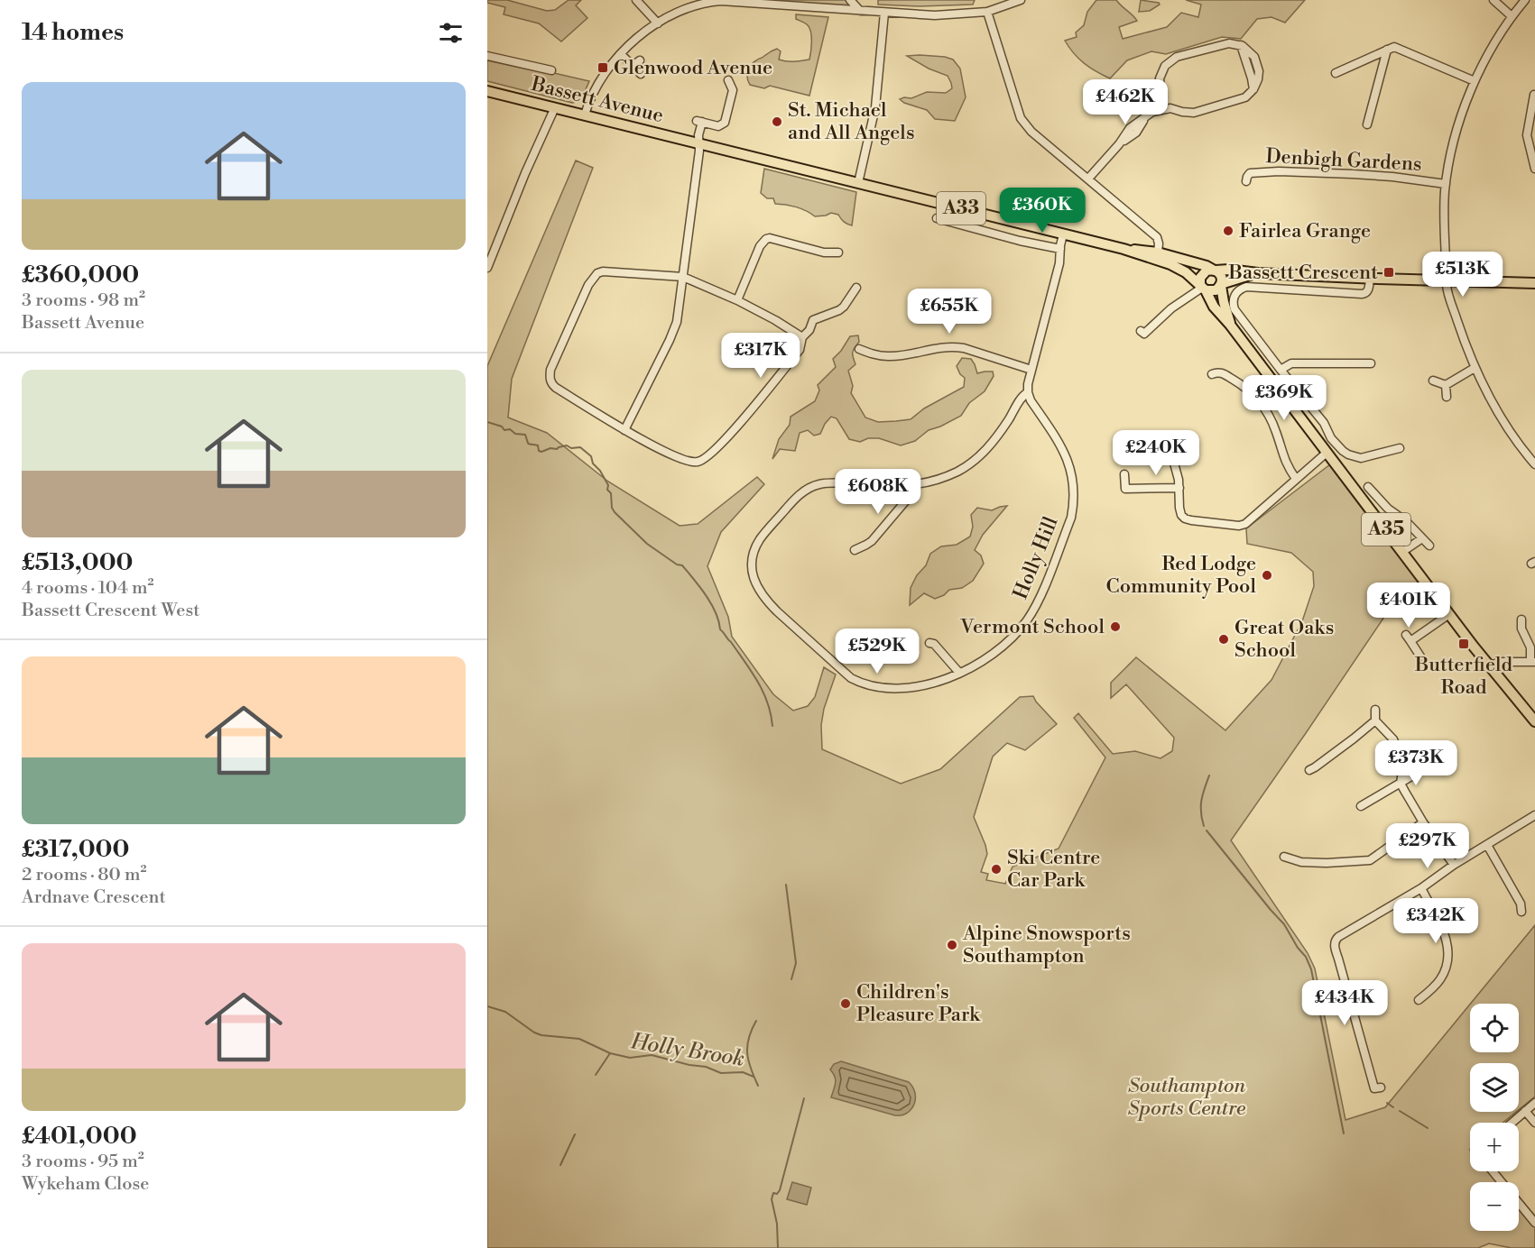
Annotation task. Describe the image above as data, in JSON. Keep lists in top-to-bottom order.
{
  "streets": {
    "main road": ["Bassett Avenue", "A33", "A35"],
    "street": ["Denbigh Gardens", "Holly Hill"]
  },
  "crossings": [
    ["Bassett Avenue", "A35"],
    ["Bassett Avenue", "Holly Hill"]
  ],
  "water": ["Holly Brook"],
  "parks": ["Southampton Sports Centre"],
  "places": {
    "transit": ["Glenwood Avenue", "Bassett Crescent", "Butterfield Road"],
    "other": [
      "St. Michael and All Angels",
      "Fairlea Grange",
      "Red Lodge Community Pool",
      "Vermont School",
      "Great Oaks School",
      "Ski Centre Car Park",
      "Alpine Snowsports Southampton",
      "Children's Pleasure Park"
    ]
  },
  "page": {
    "heading": "14 homes",
    "list": [
      {
        "name": "£360,000",
        "note": "3 rooms · 98 m² · Bassett Avenue"
      },
      {
        "name": "£513,000",
        "note": "4 rooms · 104 m² · Bassett Crescent West"
      },
      {
        "name": "£317,000",
        "note": "2 rooms · 80 m² · Ardnave Crescent"
      },
      {
        "name": "£401,000",
        "note": "3 rooms · 95 m² · Wykeham Close"
      }
    ],
    "price": [
      "£462K",
      "£360K",
      "£513K",
      "£655K",
      "£317K",
      "£369K",
      "£240K",
      "£608K",
      "£401K",
      "£529K",
      "£373K",
      "£297K",
      "£342K",
      "£434K"
    ],
    "map_buttons": ["+", "−"]
  }
}
